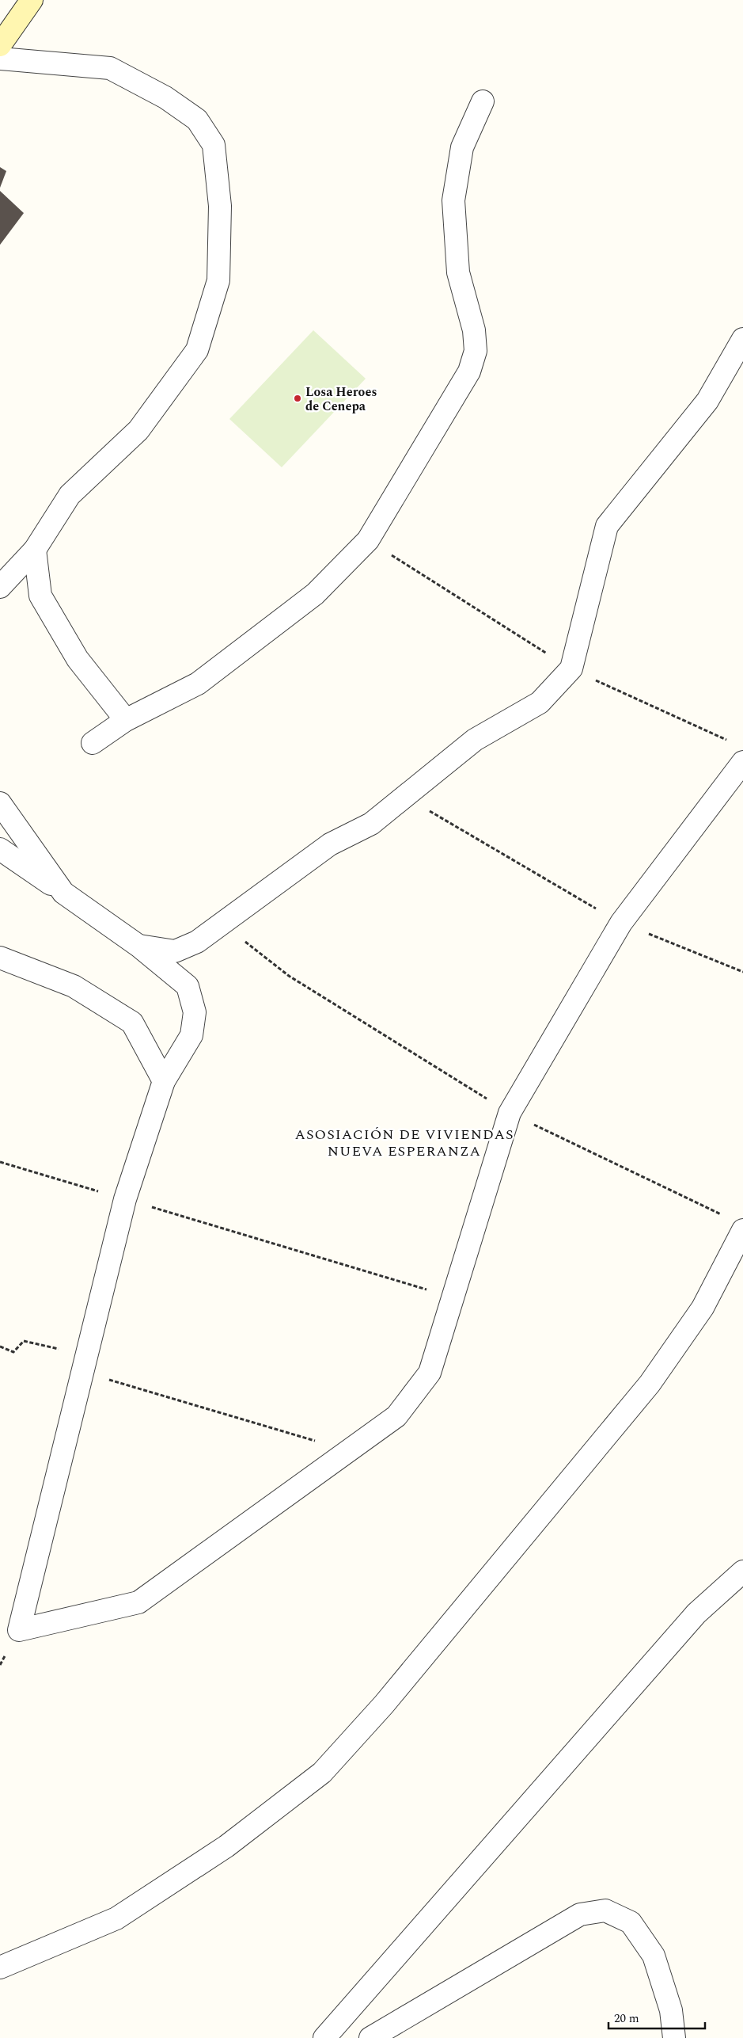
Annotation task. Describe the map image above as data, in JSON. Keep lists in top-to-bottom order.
{
  "districts": ["ASOSIACIÓN DE VIVIENDAS NUEVA ESPERANZA"],
  "places": ["Losa Heroes de Cenepa"],
  "scale_bar": "20 m"
}
